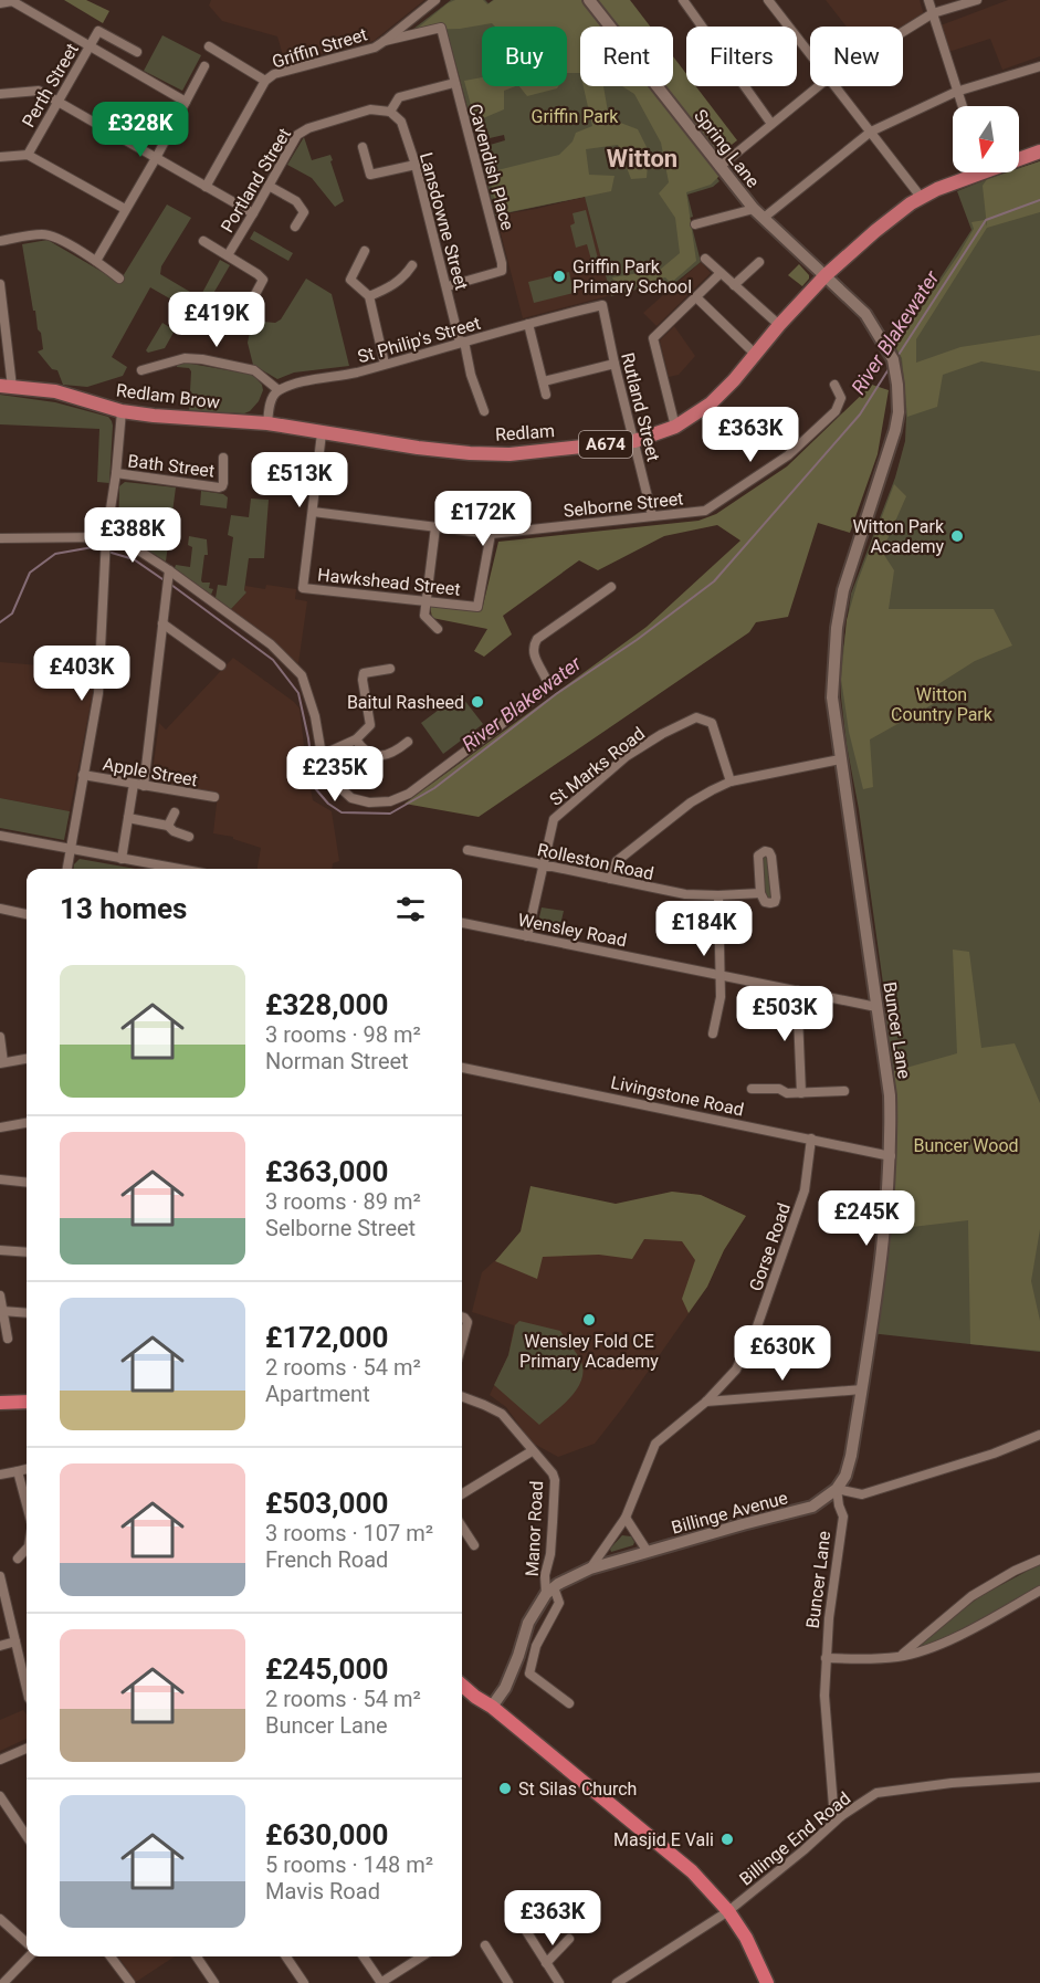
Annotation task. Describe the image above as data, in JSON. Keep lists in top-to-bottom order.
{
  "streets": {
    "main road": [
      "Spring Lane",
      "Redlam Brow",
      "Redlam",
      "A674",
      "Buncer Lane",
      "Billinge Avenue"
    ],
    "street": [
      "Griffin Street",
      "Perth Street",
      "Cavendish Place",
      "Portland Street",
      "Lansdowne Street",
      "St Philip's Street",
      "Rutland Street",
      "Bath Street",
      "Selborne Street",
      "Hawkshead Street",
      "St Marks Road",
      "Apple Street",
      "Rolleston Road",
      "Wensley Road",
      "Livingstone Road",
      "Gorse Road",
      "Manor Road",
      "Billinge End Road"
    ]
  },
  "crossings": [
    ["Griffin Street", "Cavendish Place"],
    ["Spring Lane", "Redlam"],
    ["Spring Lane", "A674"],
    ["Spring Lane", "Buncer Lane"],
    ["Cavendish Place", "Lansdowne Street"],
    ["Portland Street", "Lansdowne Street"],
    ["Lansdowne Street", "St Philip's Street"],
    ["St Philip's Street", "Rutland Street"],
    ["Redlam Brow", "Redlam"],
    ["Rutland Street", "Redlam"],
    ["Rutland Street", "Selborne Street"],
    ["Redlam", "A674"],
    ["Redlam", "Buncer Lane"],
    ["A674", "Buncer Lane"],
    ["Selborne Street", "Hawkshead Street"],
    ["St Marks Road", "Rolleston Road"],
    ["St Marks Road", "Wensley Road"],
    ["Wensley Road", "Buncer Lane"],
    ["Buncer Lane", "Livingstone Road"],
    ["Buncer Lane", "Billinge Avenue"],
    ["Buncer Lane", "Billinge End Road"],
    ["Livingstone Road", "Gorse Road"],
    ["Gorse Road", "Billinge Avenue"],
    ["Billinge Avenue", "Manor Road"]
  ],
  "districts": ["Witton"],
  "water": ["River Blakewater"],
  "parks": ["Griffin Park", "Witton Country Park", "Buncer Wood"],
  "places": [
    "Griffin Park Primary School",
    "Witton Park Academy",
    "Baitul Rasheed",
    "Wensley Fold CE Primary Academy",
    "St Silas Church",
    "Masjid E Vali"
  ],
  "north": "bottom",
  "page": {
    "chip": [
      "Buy",
      "Rent",
      "Filters",
      "New"
    ],
    "price": [
      "£328K",
      "£419K",
      "£363K",
      "£513K",
      "£172K",
      "£388K",
      "£403K",
      "£235K",
      "£184K",
      "£503K",
      "£245K",
      "£630K",
      "£363K"
    ],
    "heading": "13 homes",
    "list": [
      {
        "name": "£328,000",
        "note": "3 rooms · 98 m² · Norman Street"
      },
      {
        "name": "£363,000",
        "note": "3 rooms · 89 m² · Selborne Street"
      },
      {
        "name": "£172,000",
        "note": "2 rooms · 54 m² · Apartment"
      },
      {
        "name": "£503,000",
        "note": "3 rooms · 107 m² · French Road"
      },
      {
        "name": "£245,000",
        "note": "2 rooms · 54 m² · Buncer Lane"
      },
      {
        "name": "£630,000",
        "note": "5 rooms · 148 m² · Mavis Road"
      }
    ]
  }
}
